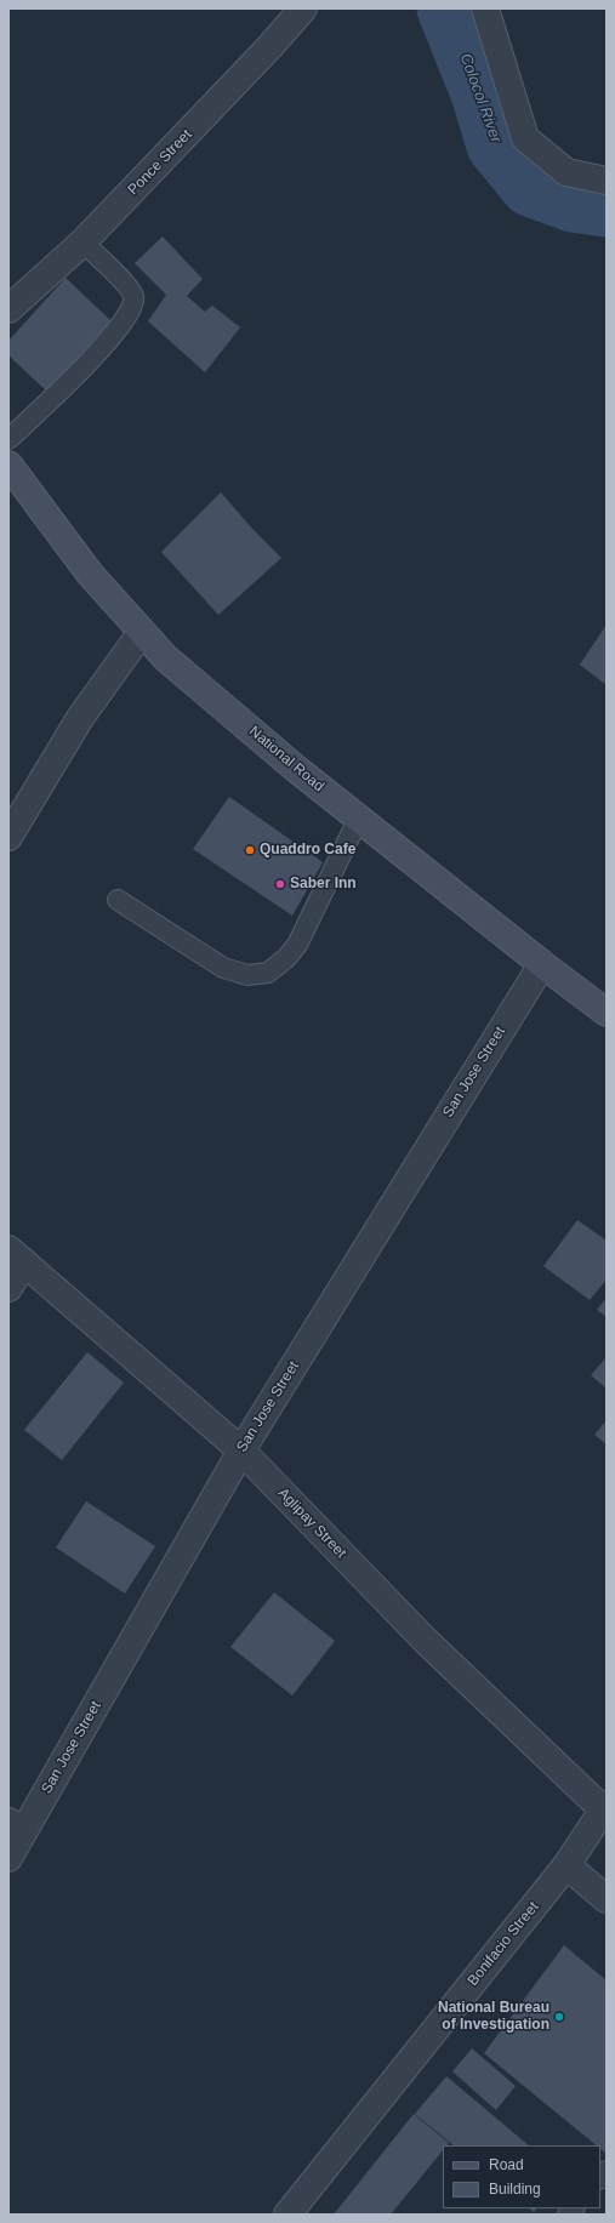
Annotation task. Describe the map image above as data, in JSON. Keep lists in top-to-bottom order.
{
  "streets": {
    "main road": ["National Road"],
    "street": [
      "Ponce Street",
      "San Jose Street",
      "Aglipay Street",
      "Bonifacio Street"
    ]
  },
  "crossings": [
    ["National Road", "San Jose Street"],
    ["San Jose Street", "Aglipay Street"],
    ["Aglipay Street", "Bonifacio Street"]
  ],
  "water": ["Colocol River"],
  "places": ["Quaddro Cafe", "Saber Inn", "National Bureau of Investigation"],
  "legend": ["Road", "Building"]
}
